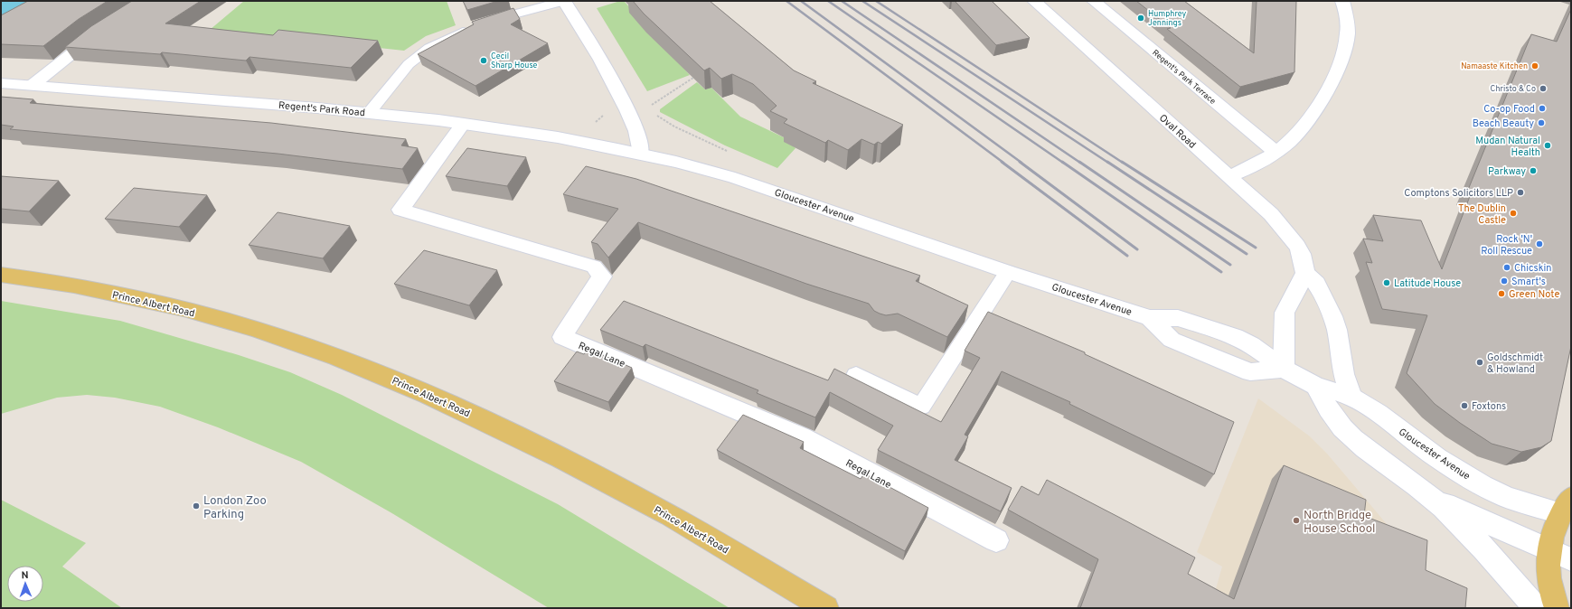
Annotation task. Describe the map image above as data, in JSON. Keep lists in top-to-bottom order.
{
  "streets": {
    "main road": ["Prince Albert Road"],
    "street": [
      "Regent's Park Terrace",
      "Regent's Park Road",
      "Oval Road",
      "Gloucester Avenue",
      "Regal Lane"
    ]
  },
  "crossings": [
    ["Regent's Park Road", "Gloucester Avenue"],
    ["Regent's Park Road", "Regal Lane"]
  ],
  "places": [
    "Humphrey Jennings",
    "Cecil Sharp House",
    "Namaaste Kitchen",
    "Christo & Co",
    "Co-op Food",
    "Beach Beauty",
    "Mudan Natural Health",
    "Parkway",
    "Comptons Solicitors LLP",
    "The Dublin Castle",
    "Rock 'N' Roll Rescue",
    "Chicskin",
    "Smart's",
    "Latitude House",
    "Green Note",
    "Goldschmidt & Howland",
    "Foxtons",
    "London Zoo Parking",
    "North Bridge House School"
  ],
  "north": "top"
}
